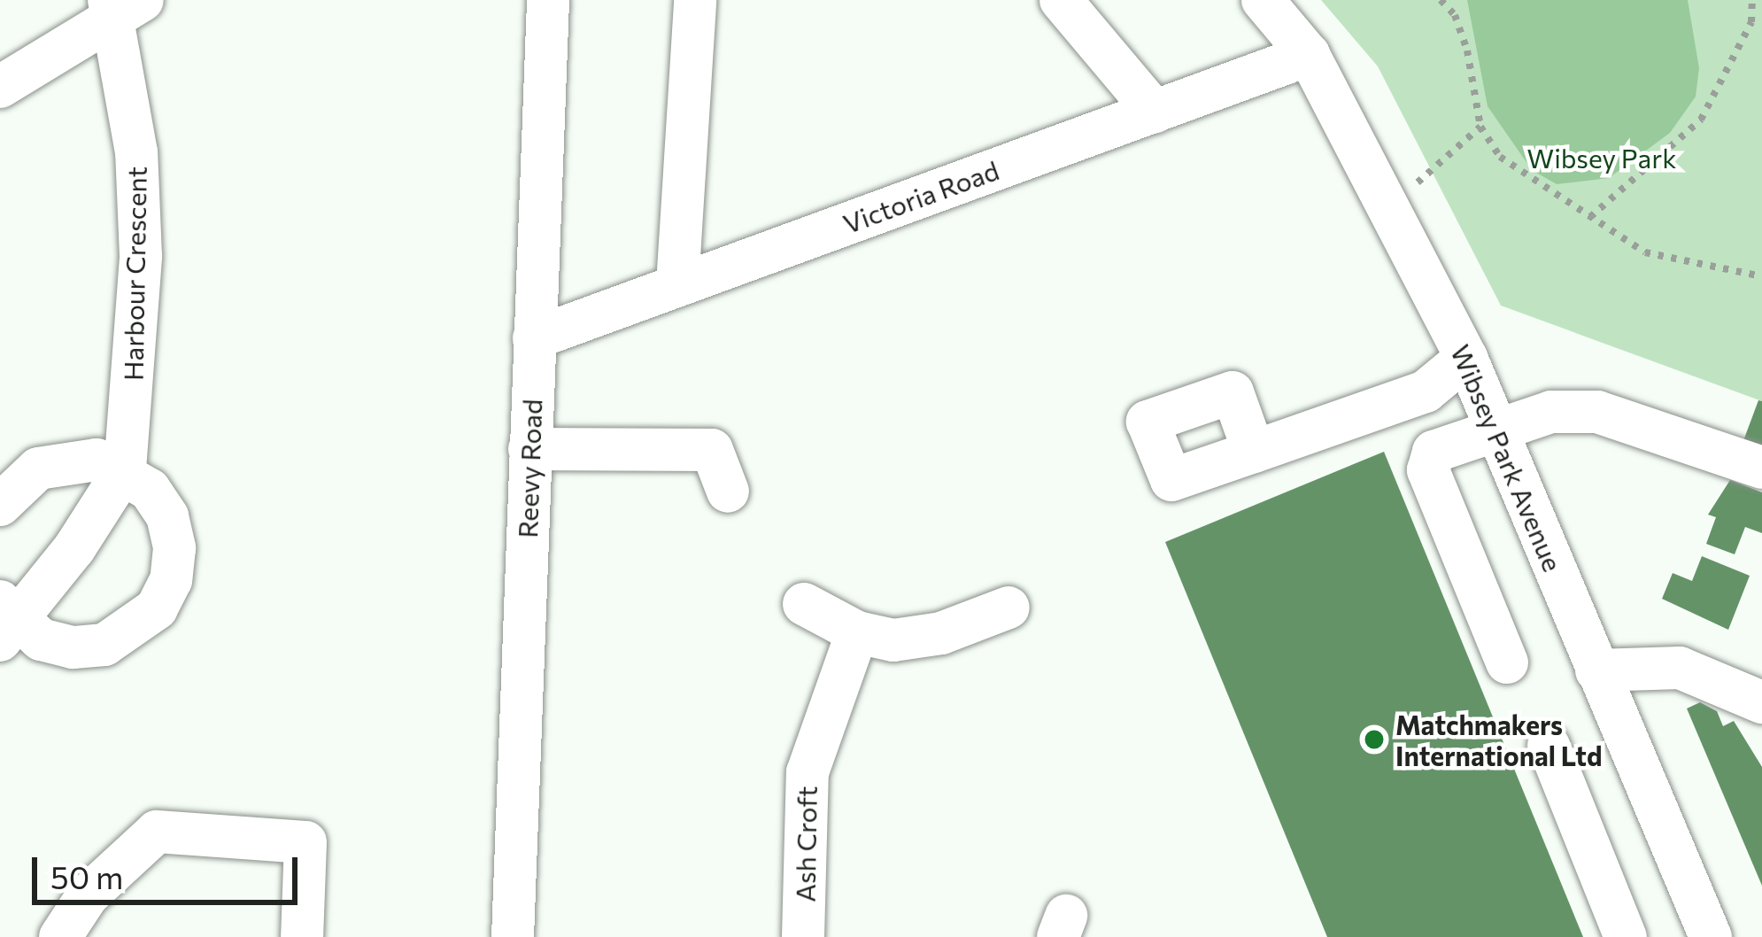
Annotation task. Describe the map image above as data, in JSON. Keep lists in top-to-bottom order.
{
  "streets": {
    "street": [
      "Victoria Road",
      "Harbour Crescent",
      "Wibsey Park Avenue",
      "Reevy Road",
      "Ash Croft"
    ]
  },
  "crossings": [
    ["Victoria Road", "Wibsey Park Avenue"],
    ["Victoria Road", "Reevy Road"]
  ],
  "parks": ["Wibsey Park"],
  "places": ["Matchmakers International Ltd"],
  "scale_bar": "50 m"
}
